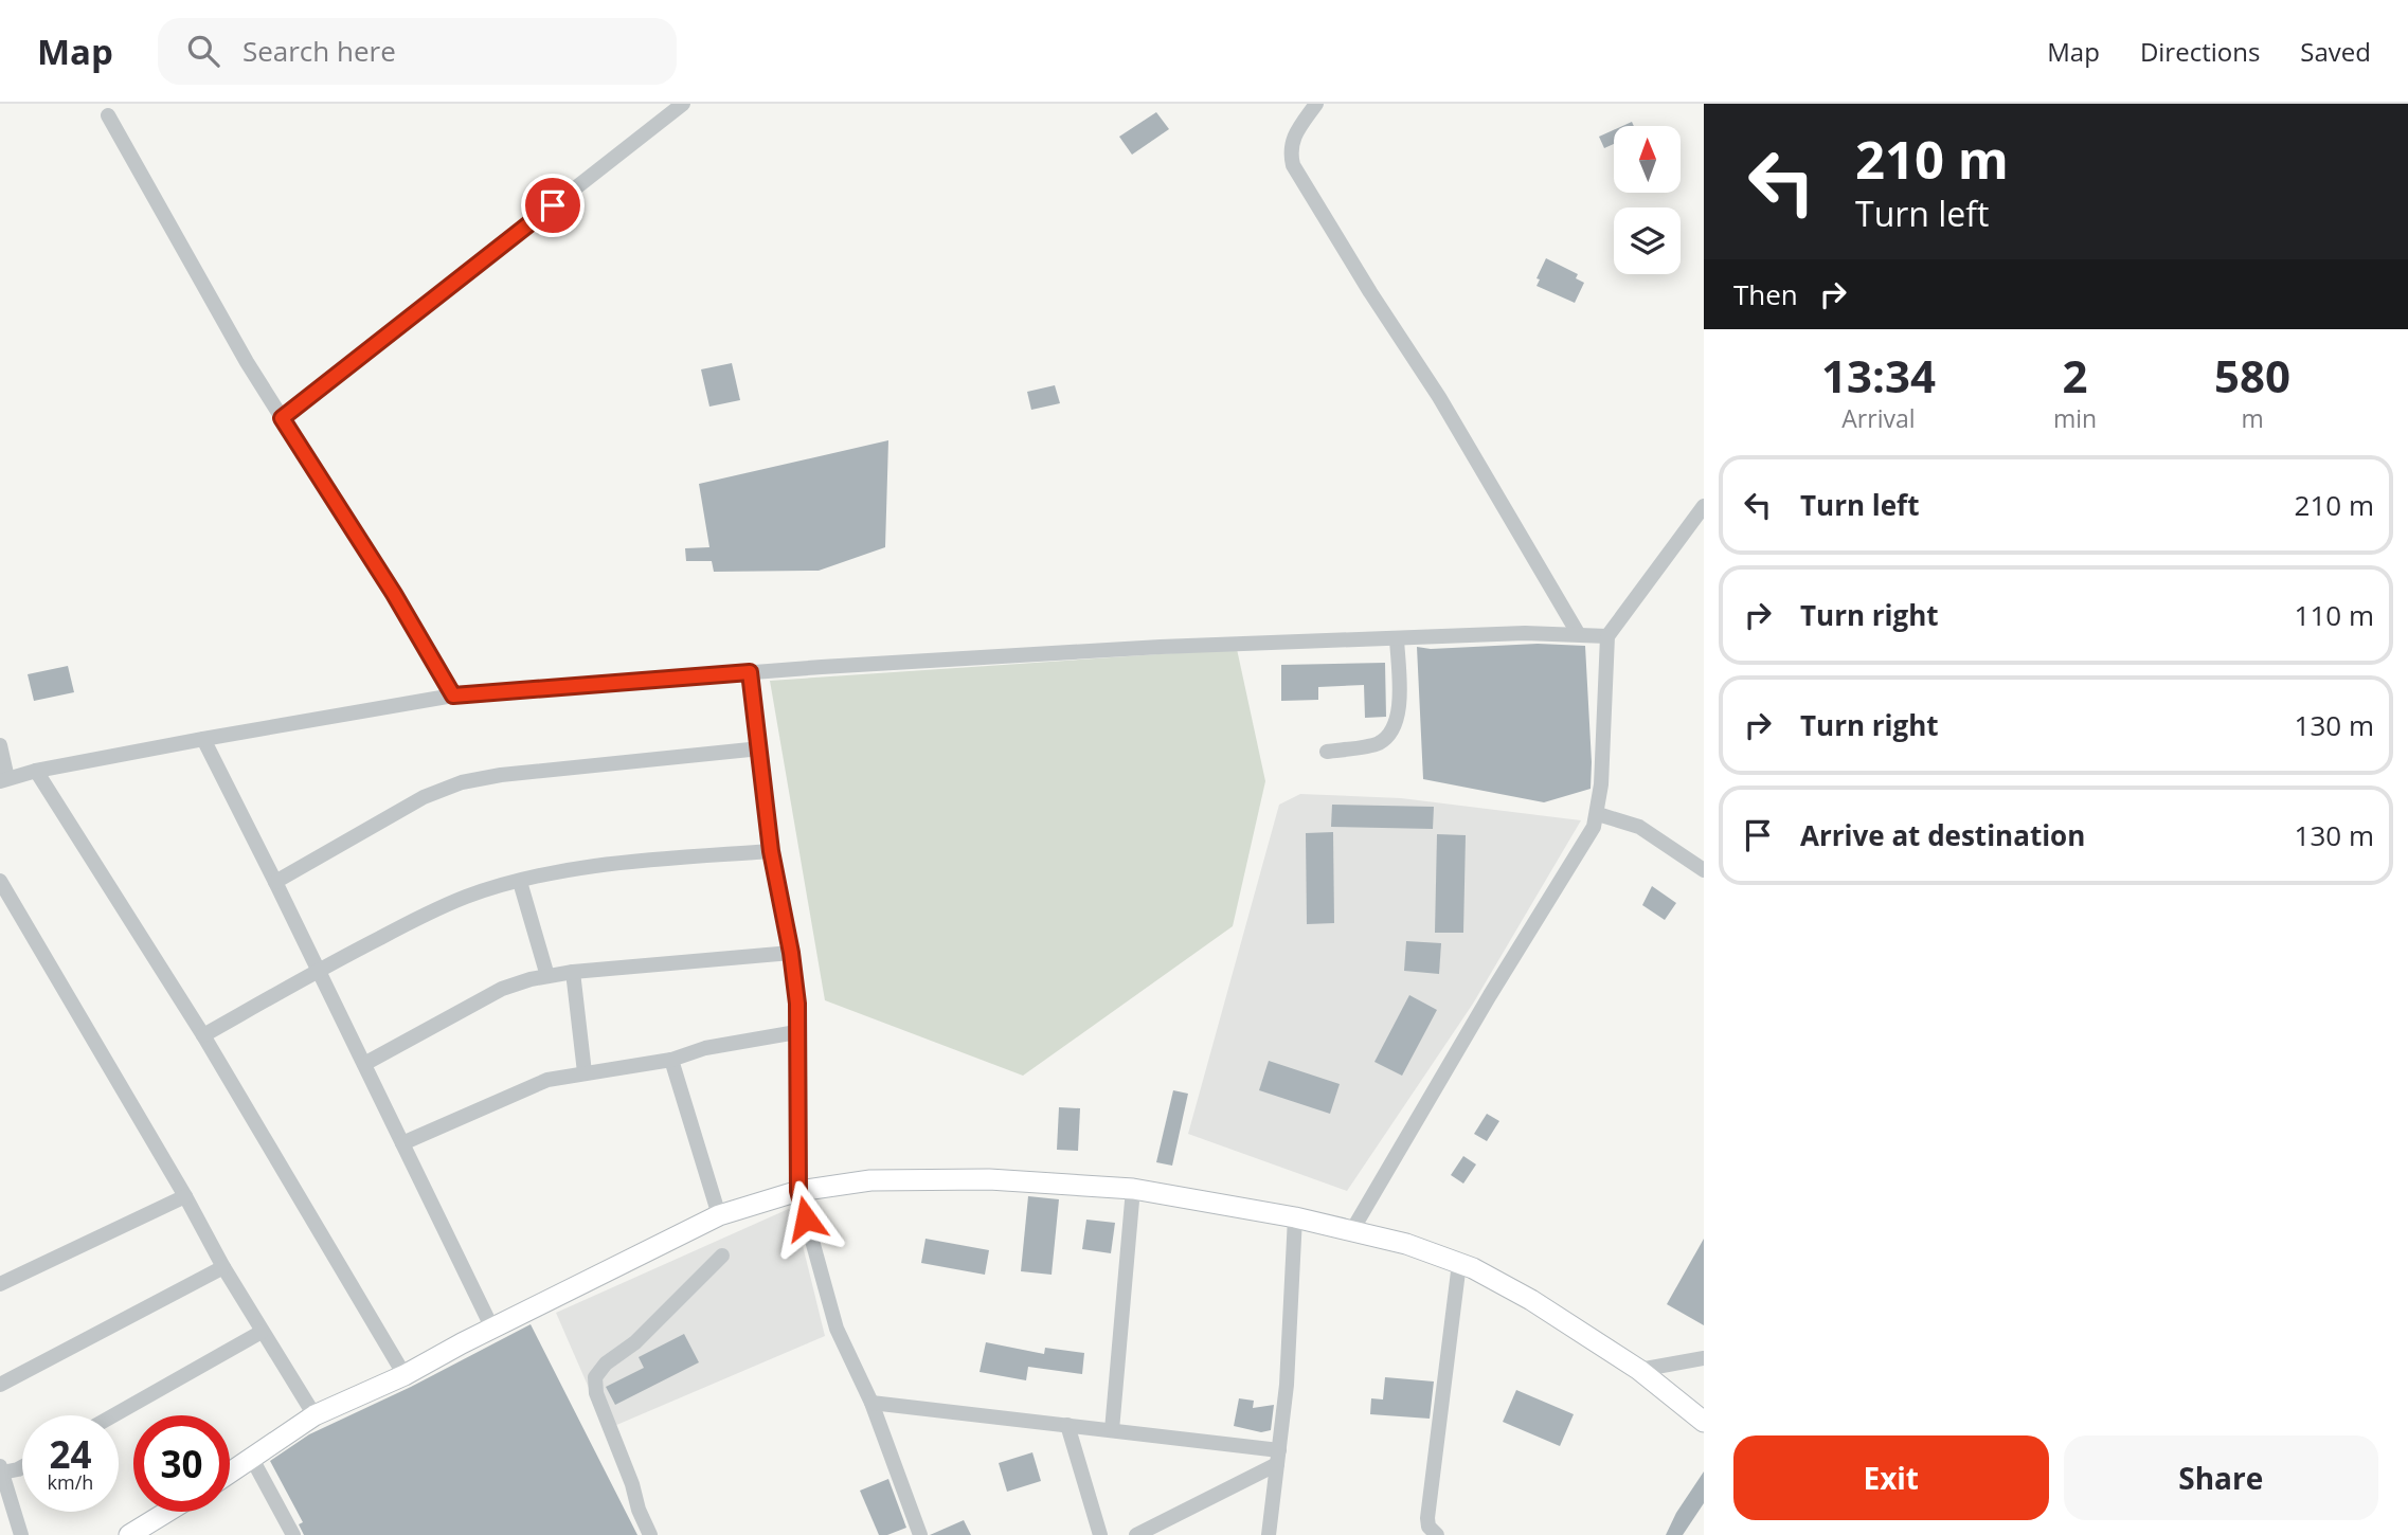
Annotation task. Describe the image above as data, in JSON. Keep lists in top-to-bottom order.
{
  "north": "top",
  "page": {
    "header": "Map",
    "search": "Search here",
    "nav": ["Map", "Directions", "Saved"],
    "turn": ["210 m", "Turn left"],
    "then": "Then",
    "eta": [
      "13:34",
      "Arrival",
      "2",
      "min",
      "580",
      "m"
    ],
    "list": [
      {
        "name": "Turn left",
        "value": "210 m"
      },
      {
        "name": "Turn right",
        "value": "110 m"
      },
      {
        "name": "Turn right",
        "value": "130 m"
      },
      {
        "name": "Arrive at destination",
        "value": "130 m"
      }
    ],
    "speed": "24 km/h",
    "limit": "30",
    "buttons": ["Exit", "Share"]
  }
}
